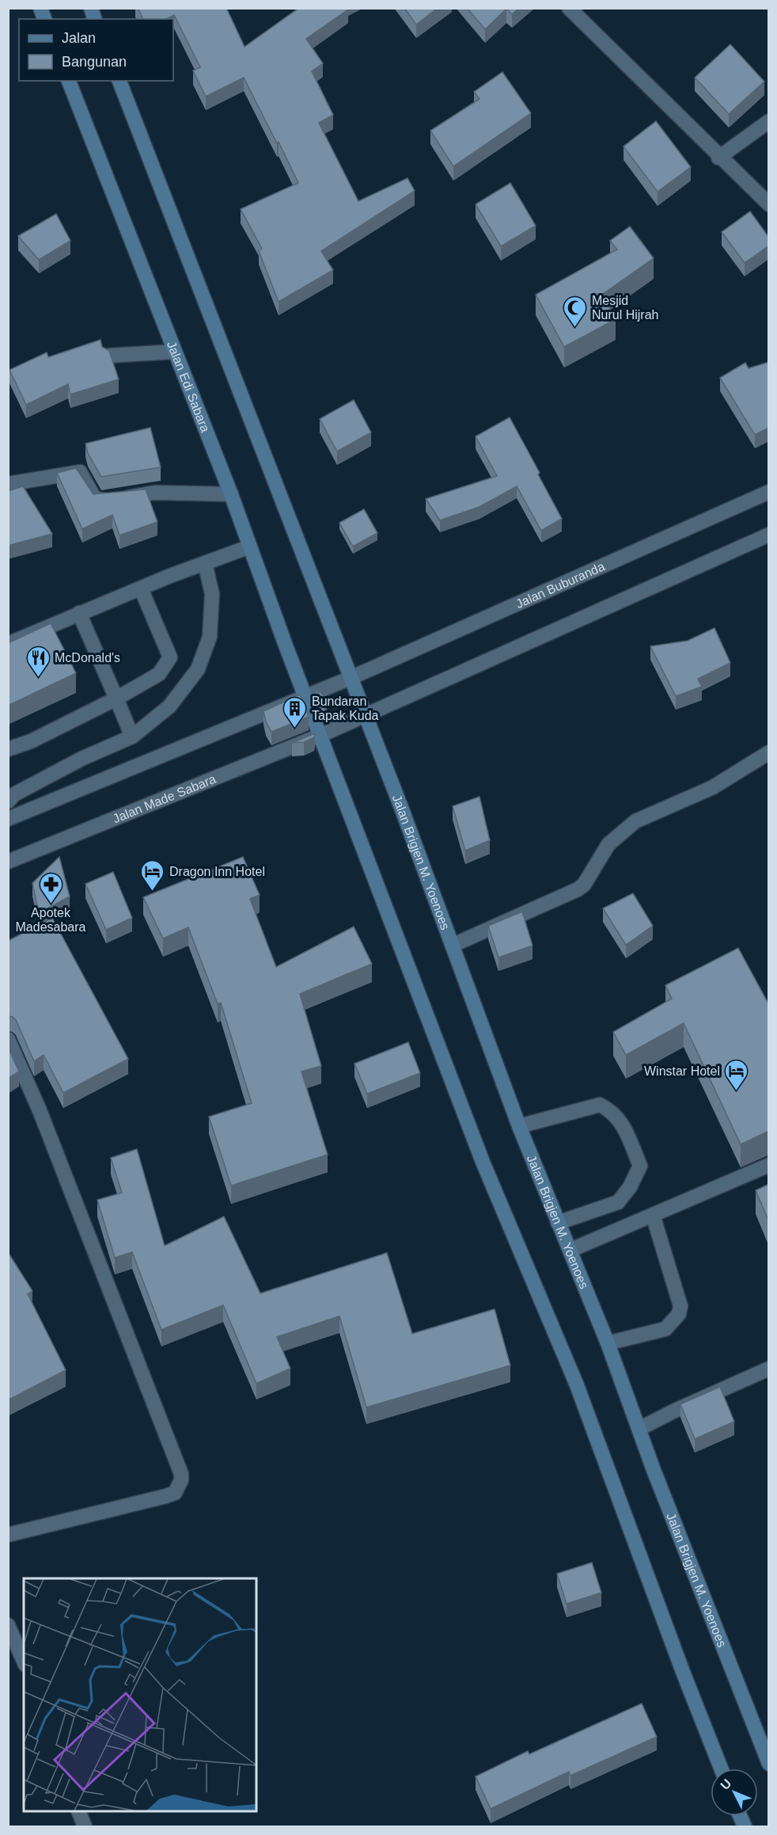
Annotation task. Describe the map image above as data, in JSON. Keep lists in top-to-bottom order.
{
  "streets": {
    "main road": ["Jalan Edi Sabara", "Jalan Brigjen M. Yoenoes"],
    "street": ["Jalan Buburanda", "Jalan Made Sabara"]
  },
  "crossings": [
    ["Jalan Edi Sabara", "Jalan Buburanda"],
    ["Jalan Edi Sabara", "Jalan Made Sabara"],
    ["Jalan Buburanda", "Jalan Brigjen M. Yoenoes"],
    ["Jalan Made Sabara", "Jalan Brigjen M. Yoenoes"]
  ],
  "places": {
    "mosque": ["Mesjid Nurul Hijrah"],
    "restaurant": ["McDonald's"],
    "building": ["Bundaran Tapak Kuda"],
    "hotel": ["Dragon Inn Hotel", "Winstar Hotel"],
    "pharmacy": ["Apotek Madesabara"]
  },
  "legend": ["Jalan", "Bangunan"],
  "north": "top left"
}
